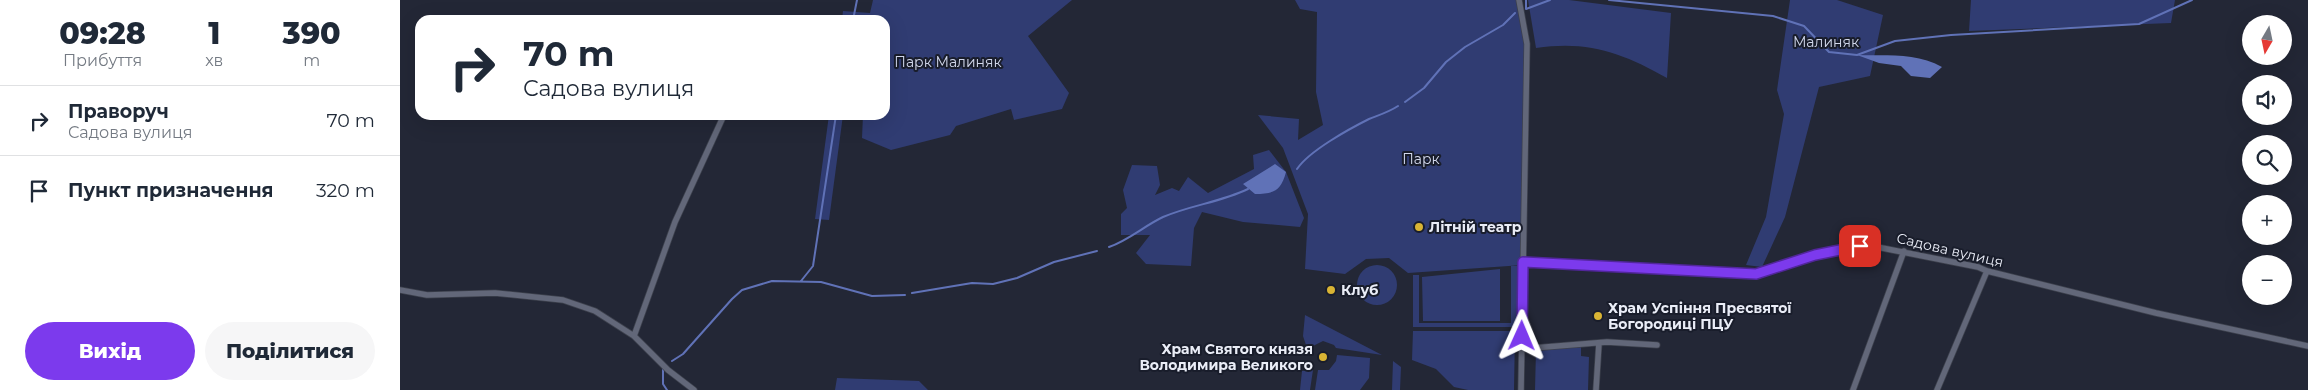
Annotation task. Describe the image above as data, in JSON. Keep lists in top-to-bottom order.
{
  "streets": {
    "street": ["Садова вулиця"]
  },
  "parks": ["Малиняк", "Парк Малиняк", "Парк"],
  "places": [
    "Літній театр",
    "Клуб",
    "Храм Успіння Пресвятої Богородиці ПЦУ",
    "Храм Святого князя Володимира Великого"
  ],
  "north": "bottom",
  "page": {
    "eta": [
      "09:28",
      "Прибуття",
      "1",
      "хв",
      "390",
      "m"
    ],
    "map_buttons": ["+", "−"],
    "turn": ["70 m", "Садова вулиця"],
    "list": [
      {
        "name": "Праворуч",
        "note": "Садова вулиця",
        "value": "70 m"
      },
      {
        "name": "Пункт призначення",
        "value": "320 m"
      }
    ],
    "buttons": ["Вихід", "Поділитися"]
  }
}
